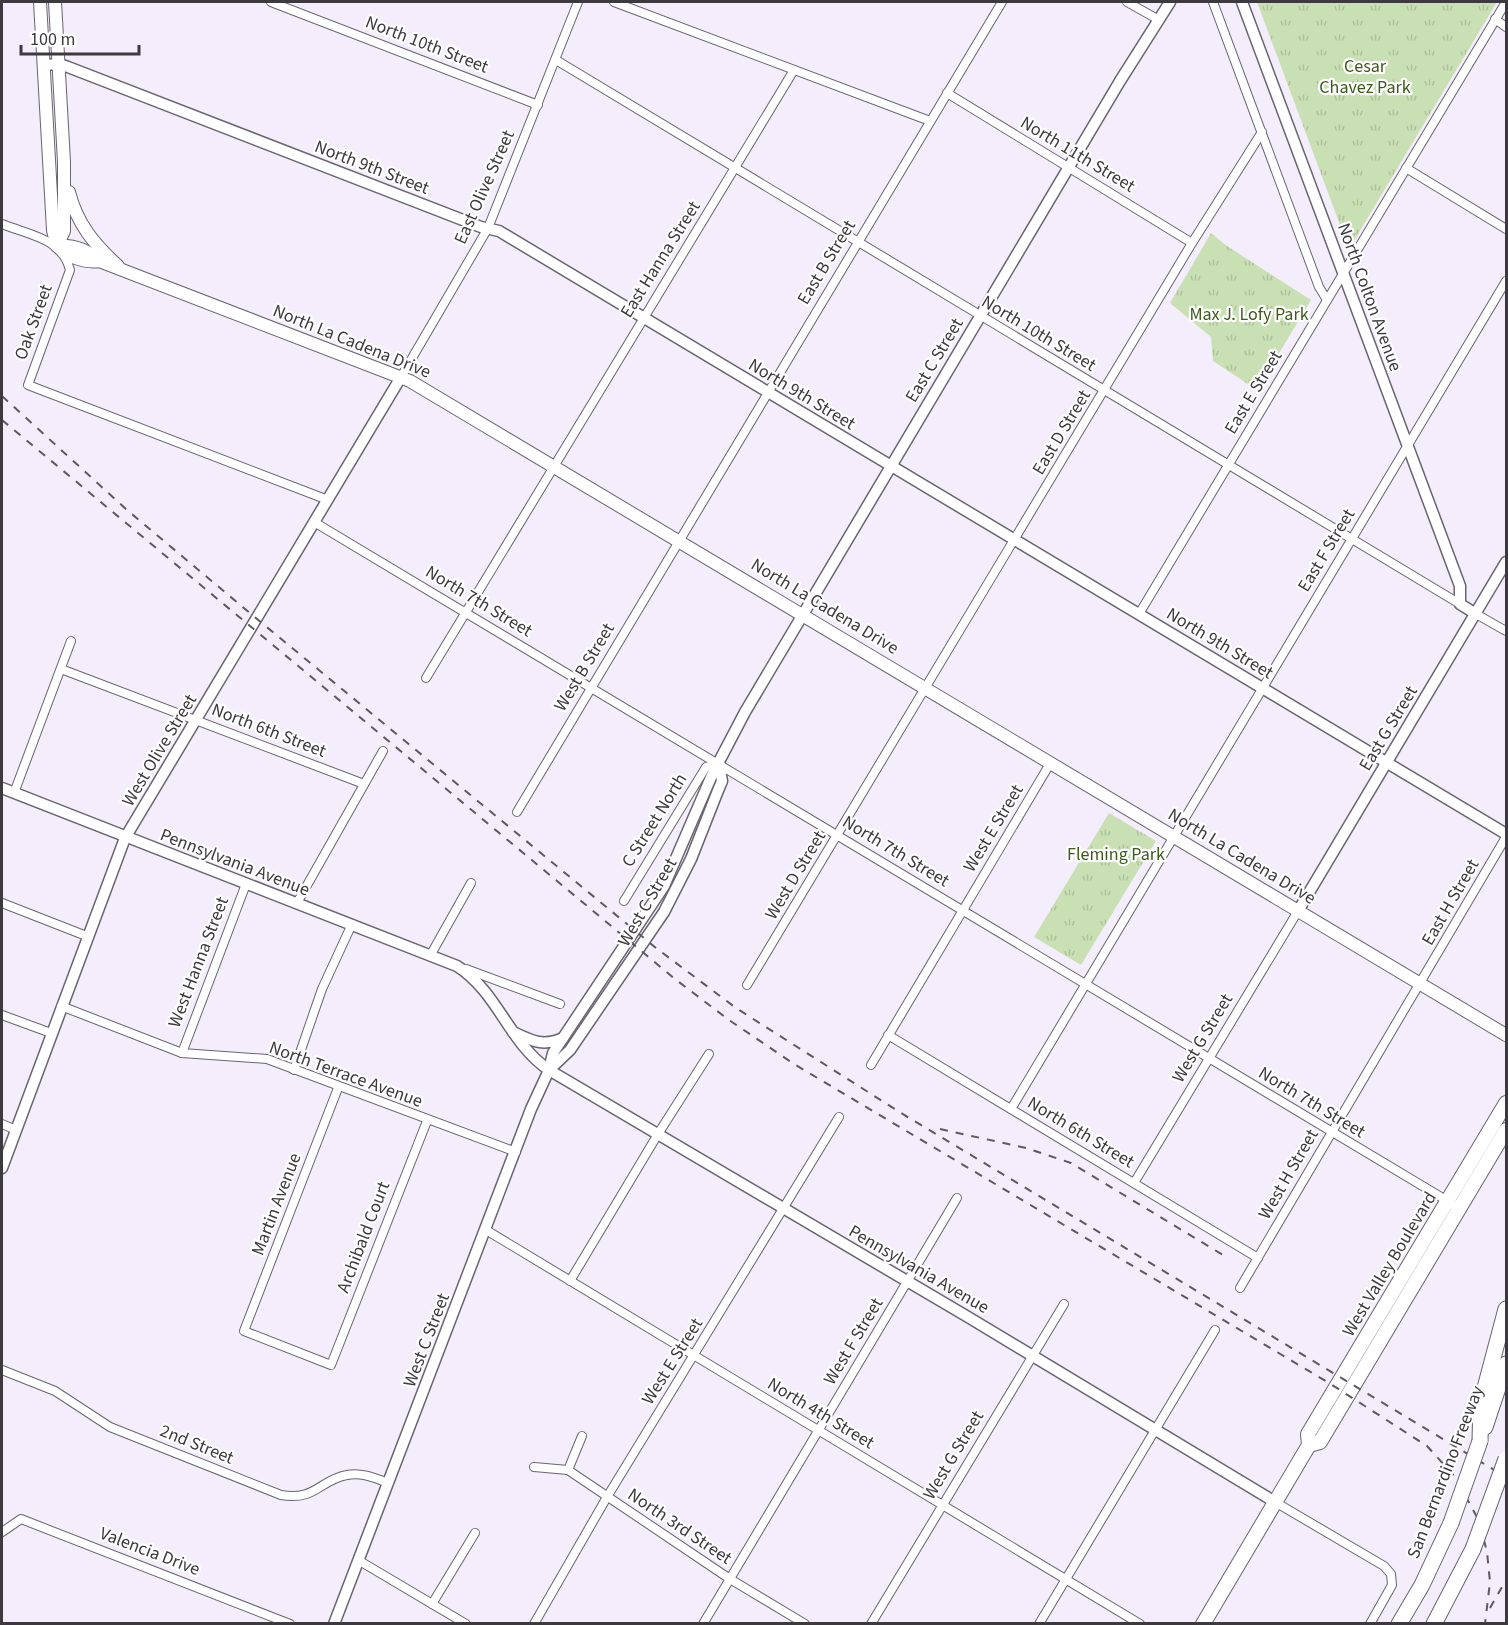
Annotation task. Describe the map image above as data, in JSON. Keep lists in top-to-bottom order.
{
  "streets": {
    "highway": ["San Bernardino Freeway"],
    "main road": ["North La Cadena Drive", "West Valley Boulevard"],
    "street": [
      "North 10th Street",
      "North 11th Street",
      "North 9th Street",
      "East Olive Street",
      "East Hanna Street",
      "East B Street",
      "North Colton Avenue",
      "Oak Street",
      "East C Street",
      "East E Street",
      "East D Street",
      "East F Street",
      "North 7th Street",
      "West B Street",
      "East G Street",
      "North 6th Street",
      "West Olive Street",
      "C Street North",
      "West E Street",
      "Pennsylvania Avenue",
      "West D Street",
      "West C Street",
      "East H Street",
      "West Hanna Street",
      "West G Street",
      "North Terrace Avenue",
      "West H Street",
      "Martin Avenue",
      "Archibald Court",
      "West F Street",
      "North 4th Street",
      "2nd Street",
      "North 3rd Street",
      "Valencia Drive"
    ]
  },
  "crossings": [
    ["North 10th Street", "East Olive Street"],
    ["North 10th Street", "East Hanna Street"],
    ["North 10th Street", "East B Street"],
    ["North 10th Street", "North Colton Avenue"],
    ["North 10th Street", "East C Street"],
    ["North 10th Street", "East E Street"],
    ["North 10th Street", "East D Street"],
    ["North 10th Street", "East F Street"],
    ["North 10th Street", "East G Street"],
    ["North 11th Street", "East B Street"],
    ["North 11th Street", "East C Street"],
    ["North 11th Street", "East D Street"],
    ["North 9th Street", "East Olive Street"],
    ["North 9th Street", "East Hanna Street"],
    ["North 9th Street", "East B Street"],
    ["North 9th Street", "East C Street"],
    ["North 9th Street", "East E Street"],
    ["North 9th Street", "East D Street"],
    ["North 9th Street", "East F Street"],
    ["North 9th Street", "East G Street"],
    ["North 9th Street", "East H Street"],
    ["East Olive Street", "North La Cadena Drive"],
    ["East Olive Street", "West Olive Street"],
    ["East Hanna Street", "North La Cadena Drive"],
    ["East B Street", "North La Cadena Drive"],
    ["East B Street", "West B Street"],
    ["North Colton Avenue", "East E Street"],
    ["North Colton Avenue", "East F Street"],
    ["Oak Street", "North La Cadena Drive"],
    ["Oak Street", "West Olive Street"],
    ["North La Cadena Drive", "East C Street"],
    ["North La Cadena Drive", "East D Street"],
    ["North La Cadena Drive", "East F Street"],
    ["North La Cadena Drive", "West B Street"],
    ["North La Cadena Drive", "East G Street"],
    ["North La Cadena Drive", "West Olive Street"],
    ["North La Cadena Drive", "West E Street"],
    ["North La Cadena Drive", "West D Street"],
    ["North La Cadena Drive", "West C Street"],
    ["North La Cadena Drive", "East H Street"],
    ["North La Cadena Drive", "West G Street"],
    ["North La Cadena Drive", "West H Street"],
    ["East C Street", "West C Street"],
    ["East D Street", "West D Street"],
    ["North 7th Street", "West B Street"],
    ["North 7th Street", "West Olive Street"],
    ["North 7th Street", "C Street North"],
    ["North 7th Street", "West E Street"],
    ["North 7th Street", "West D Street"],
    ["North 7th Street", "West C Street"],
    ["North 7th Street", "West G Street"],
    ["North 7th Street", "West H Street"],
    ["North 7th Street", "West Valley Boulevard"],
    ["East G Street", "West G Street"],
    ["North 6th Street", "West Olive Street"],
    ["North 6th Street", "West E Street"],
    ["North 6th Street", "West G Street"],
    ["North 6th Street", "West H Street"],
    ["West Olive Street", "Pennsylvania Avenue"],
    ["West Olive Street", "North Terrace Avenue"],
    ["C Street North", "West C Street"],
    ["West E Street", "Pennsylvania Avenue"],
    ["West E Street", "North 4th Street"],
    ["West E Street", "North 3rd Street"],
    ["Pennsylvania Avenue", "West C Street"],
    ["Pennsylvania Avenue", "West Hanna Street"],
    ["Pennsylvania Avenue", "West G Street"],
    ["Pennsylvania Avenue", "West Valley Boulevard"],
    ["Pennsylvania Avenue", "West F Street"],
    ["West C Street", "North Terrace Avenue"],
    ["West C Street", "North 4th Street"],
    ["West C Street", "2nd Street"],
    ["East H Street", "West H Street"],
    ["West Hanna Street", "North Terrace Avenue"],
    ["West G Street", "North 4th Street"],
    ["North Terrace Avenue", "Martin Avenue"],
    ["North Terrace Avenue", "Archibald Court"],
    ["Martin Avenue", "Archibald Court"],
    ["West F Street", "North 4th Street"],
    ["West F Street", "North 3rd Street"]
  ],
  "parks": ["Cesar Chavez Park", "Max J. Lofy Park", "Fleming Park"],
  "scale_bar": "100 m"
}
